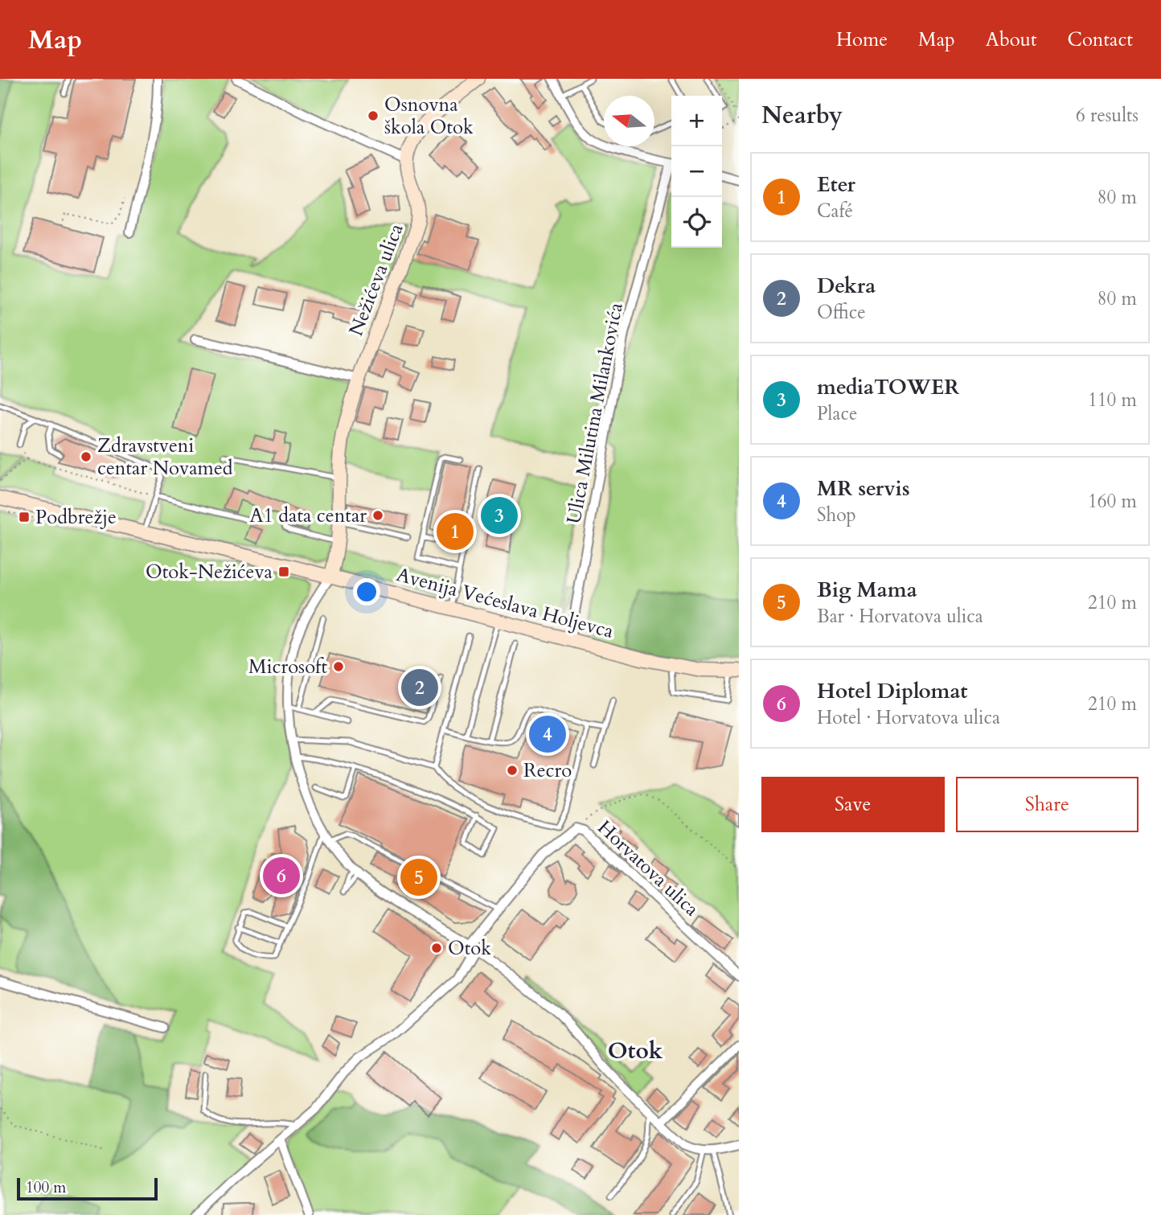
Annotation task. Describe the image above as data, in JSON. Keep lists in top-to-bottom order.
{
  "streets": {
    "street": [
      "Nežićeva ulica",
      "Ulica Milutina Milankovića",
      "Avenija Većeslava Holjevca",
      "Horvatova ulica"
    ]
  },
  "crossings": [
    ["Nežićeva ulica", "Avenija Većeslava Holjevca"],
    ["Ulica Milutina Milankovića", "Avenija Većeslava Holjevca"]
  ],
  "districts": ["Otok"],
  "places": {
    "other": [
      "Osnovna škola Otok",
      "Zdravstveni centar Novamed",
      "A1 data centar",
      "Microsoft",
      "Recro",
      "Otok"
    ],
    "transit": ["Podbrežje", "Otok-Nežićeva"]
  },
  "scale_bar": "100 m",
  "north": "left",
  "page": {
    "header": "Map",
    "nav": [
      "Home",
      "Map",
      "About",
      "Contact"
    ],
    "heading": ["Nearby", "6 results"],
    "map_buttons": ["+", "−"],
    "list": [
      {
        "mark": "1",
        "name": "Eter",
        "note": "Café",
        "value": "80 m"
      },
      {
        "mark": "2",
        "name": "Dekra",
        "note": "Office",
        "value": "80 m"
      },
      {
        "mark": "3",
        "name": "mediaTOWER",
        "note": "Place",
        "value": "110 m"
      },
      {
        "mark": "4",
        "name": "MR servis",
        "note": "Shop",
        "value": "160 m"
      },
      {
        "mark": "5",
        "name": "Big Mama",
        "note": "Bar · Horvatova ulica",
        "value": "210 m"
      },
      {
        "mark": "6",
        "name": "Hotel Diplomat",
        "note": "Hotel · Horvatova ulica",
        "value": "210 m"
      }
    ],
    "pins": [
      "3",
      "1",
      "2",
      "4",
      "6",
      "5"
    ],
    "buttons": ["Save", "Share"],
    "scale": "100 m"
  }
}
